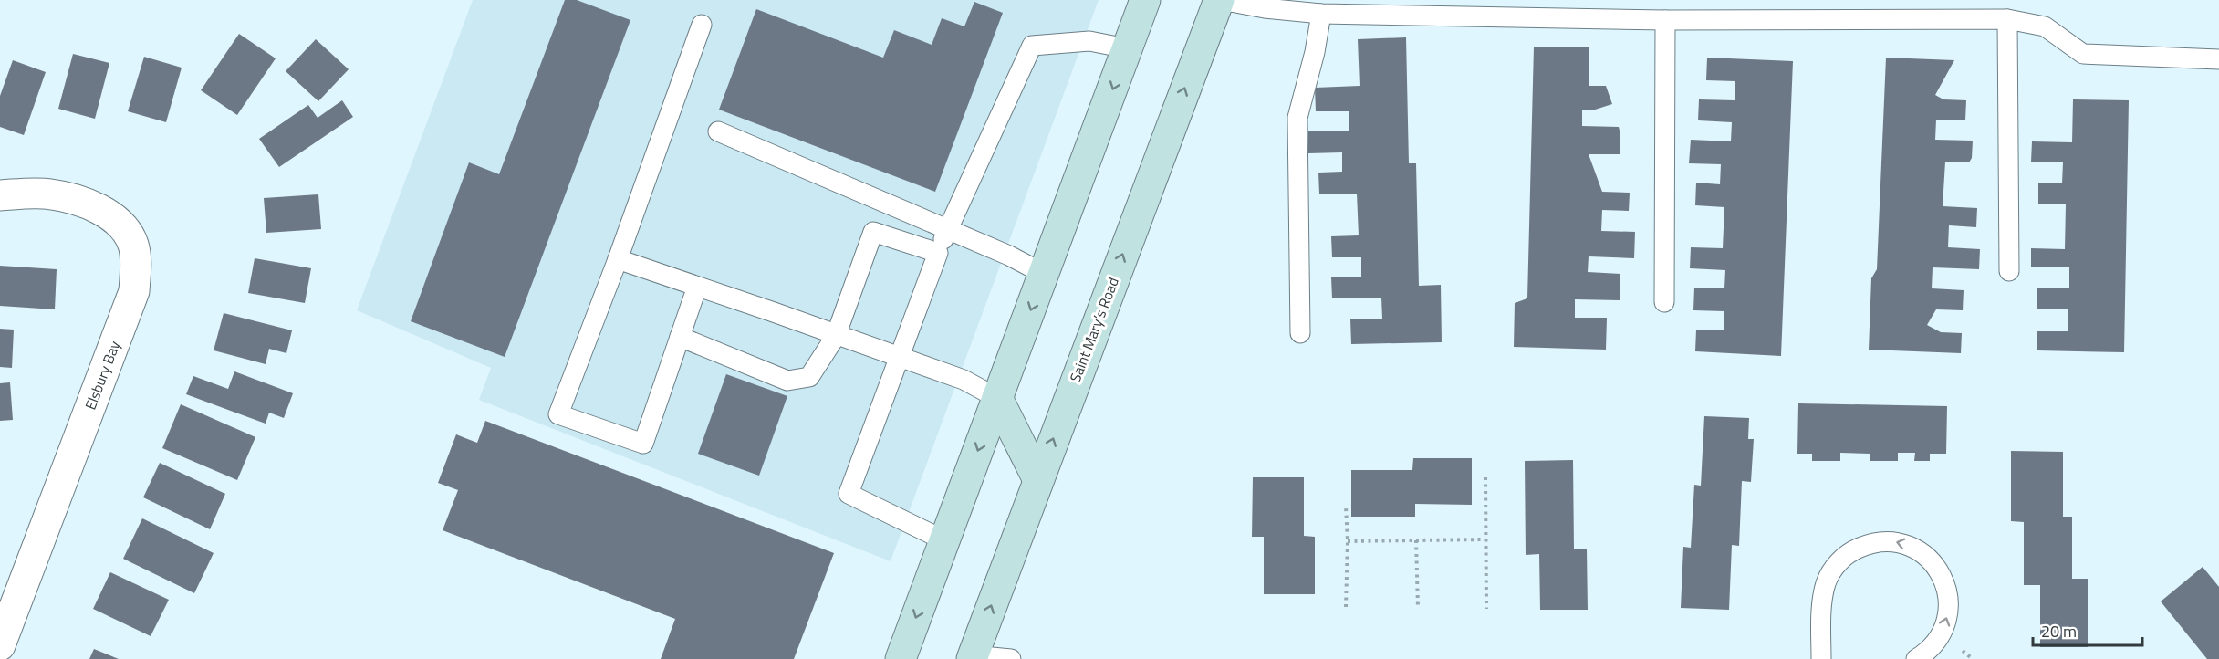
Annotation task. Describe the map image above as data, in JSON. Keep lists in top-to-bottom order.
{
  "streets": {
    "main road": ["Saint Mary’s Road"],
    "street": ["Elsbury Bay"]
  },
  "scale_bar": "20 m"
}
